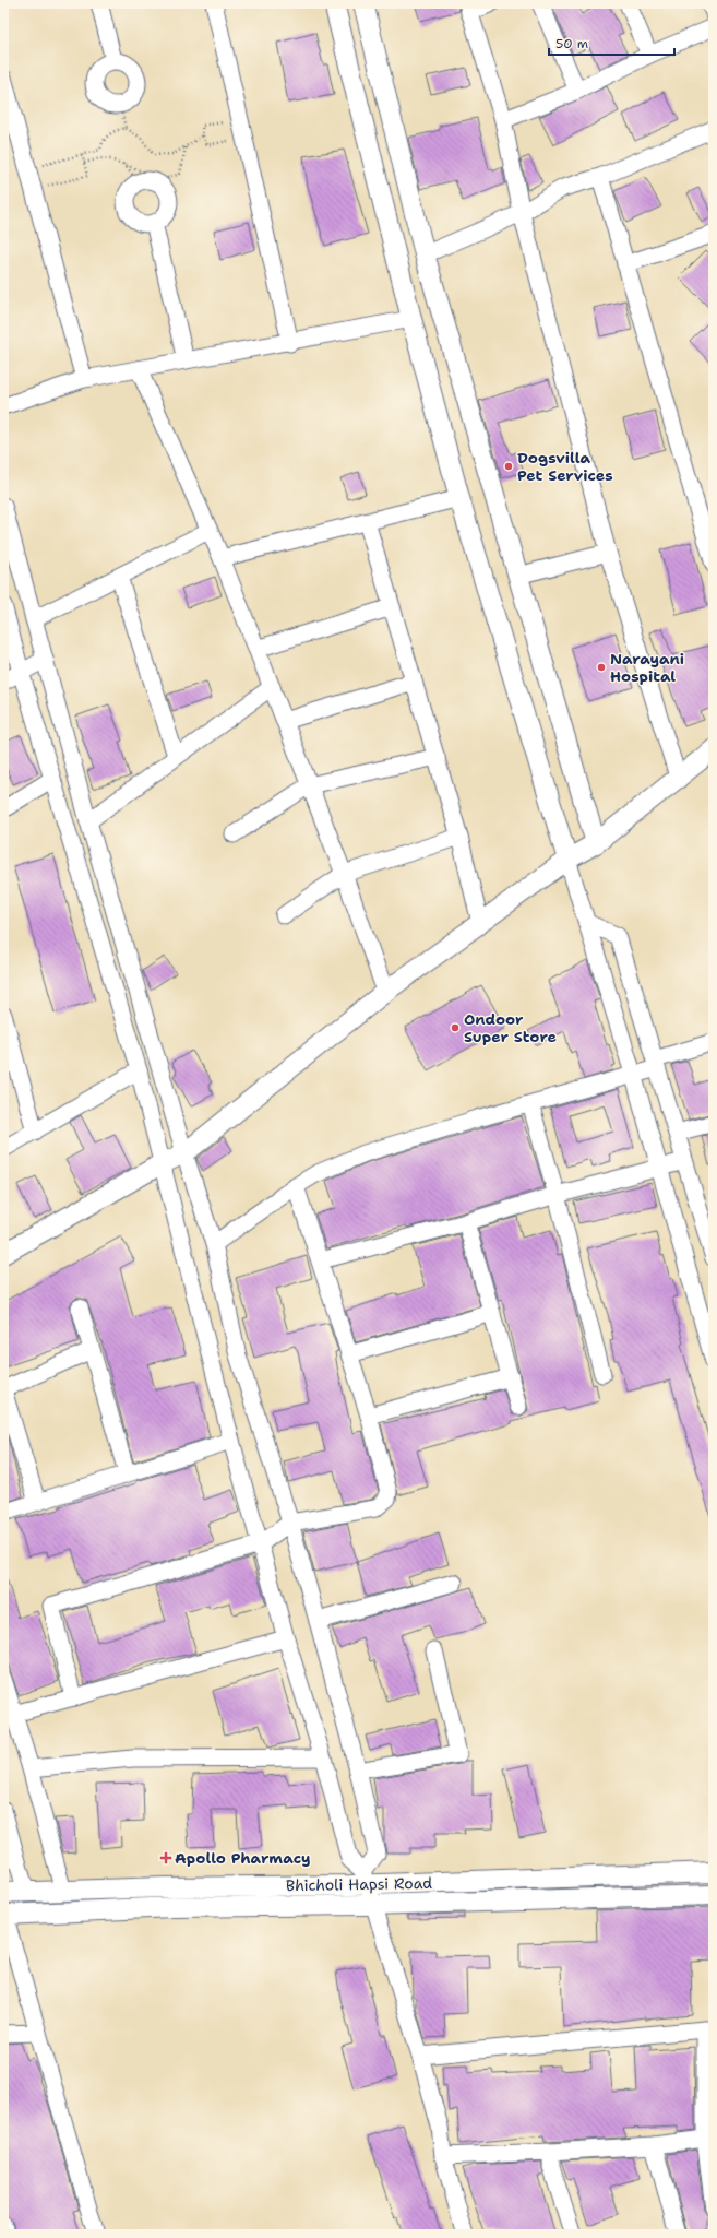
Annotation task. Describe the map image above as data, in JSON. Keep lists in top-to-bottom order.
{
  "streets": {
    "street": ["Bhicholi Hapsi Road"]
  },
  "places": {
    "other": ["Dogsvilla Pet Services", "Narayani Hospital", "Ondoor Super Store"],
    "health": ["Apollo Pharmacy"]
  },
  "scale_bar": "50 m"
}
